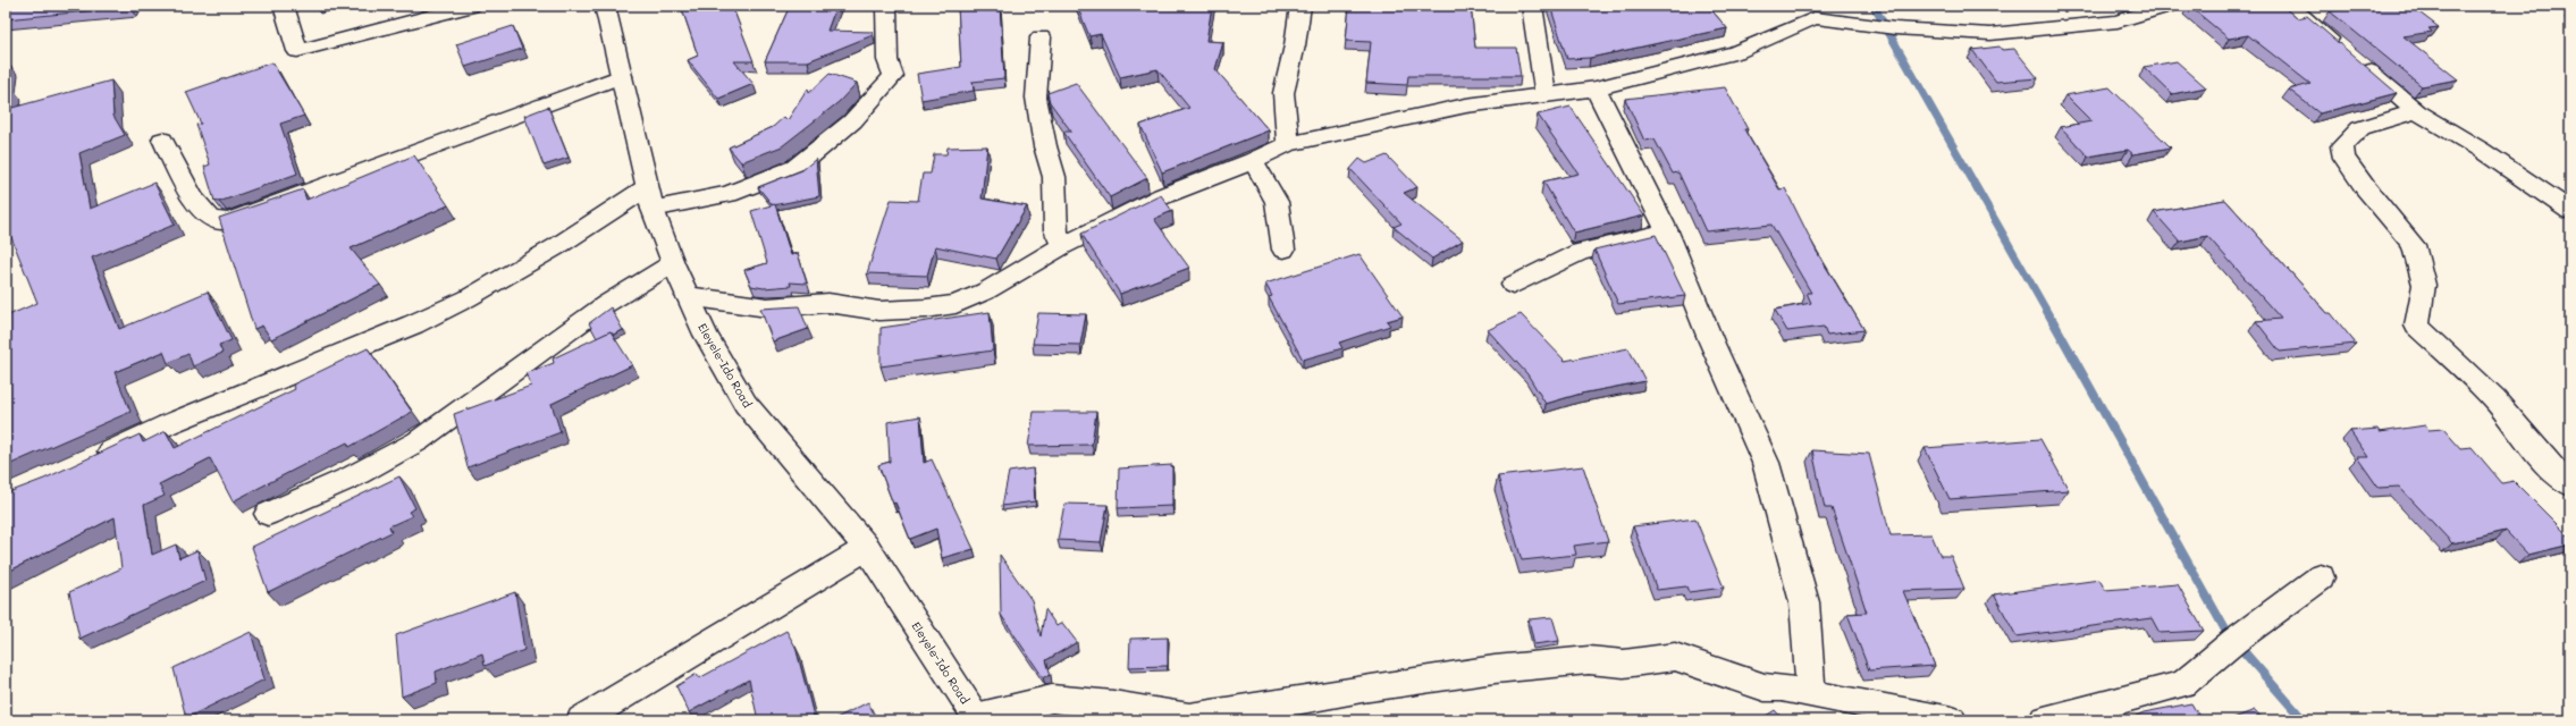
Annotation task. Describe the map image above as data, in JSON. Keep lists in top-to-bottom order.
{
  "streets": {
    "street": ["Eleyele-Ido Road"]
  }
}
